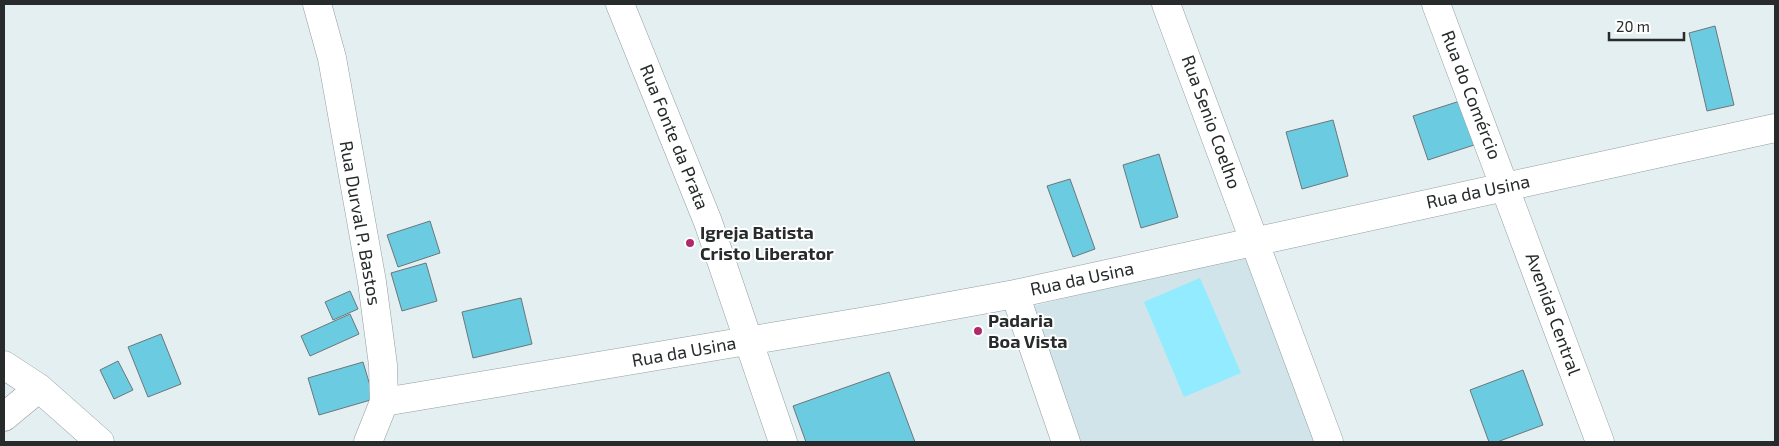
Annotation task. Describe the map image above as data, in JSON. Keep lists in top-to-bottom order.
{
  "streets": {
    "street": [
      "Rua do Comércio",
      "Rua Senio Coelho",
      "Rua Fonte da Prata",
      "Rua da Usina",
      "Rua Durval P. Bastos",
      "Avenida Central"
    ]
  },
  "crossings": [
    ["Rua do Comércio", "Rua da Usina"],
    ["Rua do Comércio", "Avenida Central"],
    ["Rua Senio Coelho", "Rua da Usina"],
    ["Rua Fonte da Prata", "Rua da Usina"],
    ["Rua da Usina", "Rua Durval P. Bastos"],
    ["Rua da Usina", "Avenida Central"]
  ],
  "places": ["Igreja Batista Cristo Liberator", "Padaria Boa Vista"],
  "scale_bar": "20 m"
}
